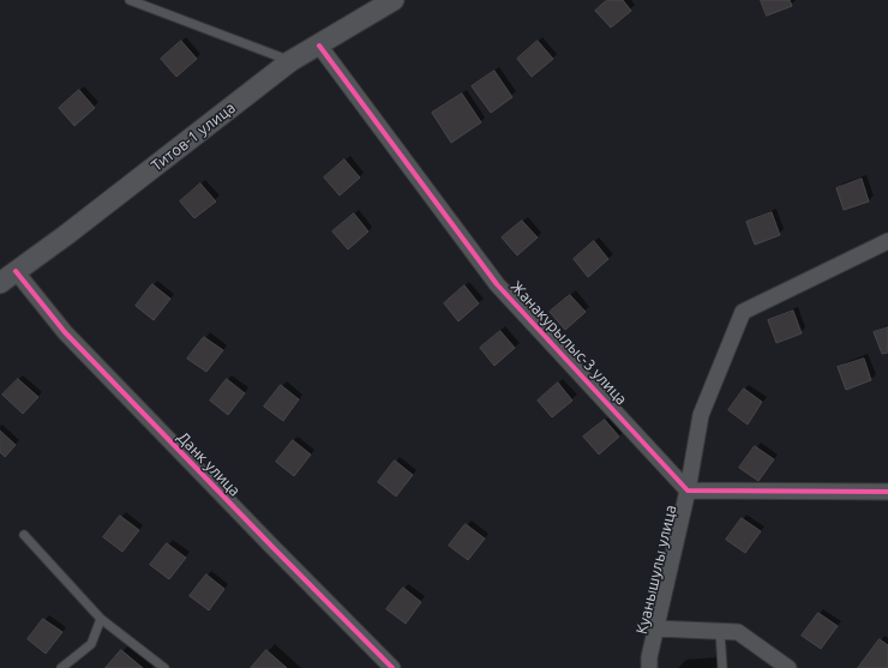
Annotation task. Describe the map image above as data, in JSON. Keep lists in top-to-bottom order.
{
  "streets": {
    "street": [
      "Титов-1 улица",
      "Жанакурылыс-3 улица",
      "Данк улица",
      "Куанышулы улица"
    ]
  },
  "crossings": [
    ["Титов-1 улица", "Жанакурылыс-3 улица"],
    ["Титов-1 улица", "Данк улица"],
    ["Жанакурылыс-3 улица", "Куанышулы улица"]
  ]
}
